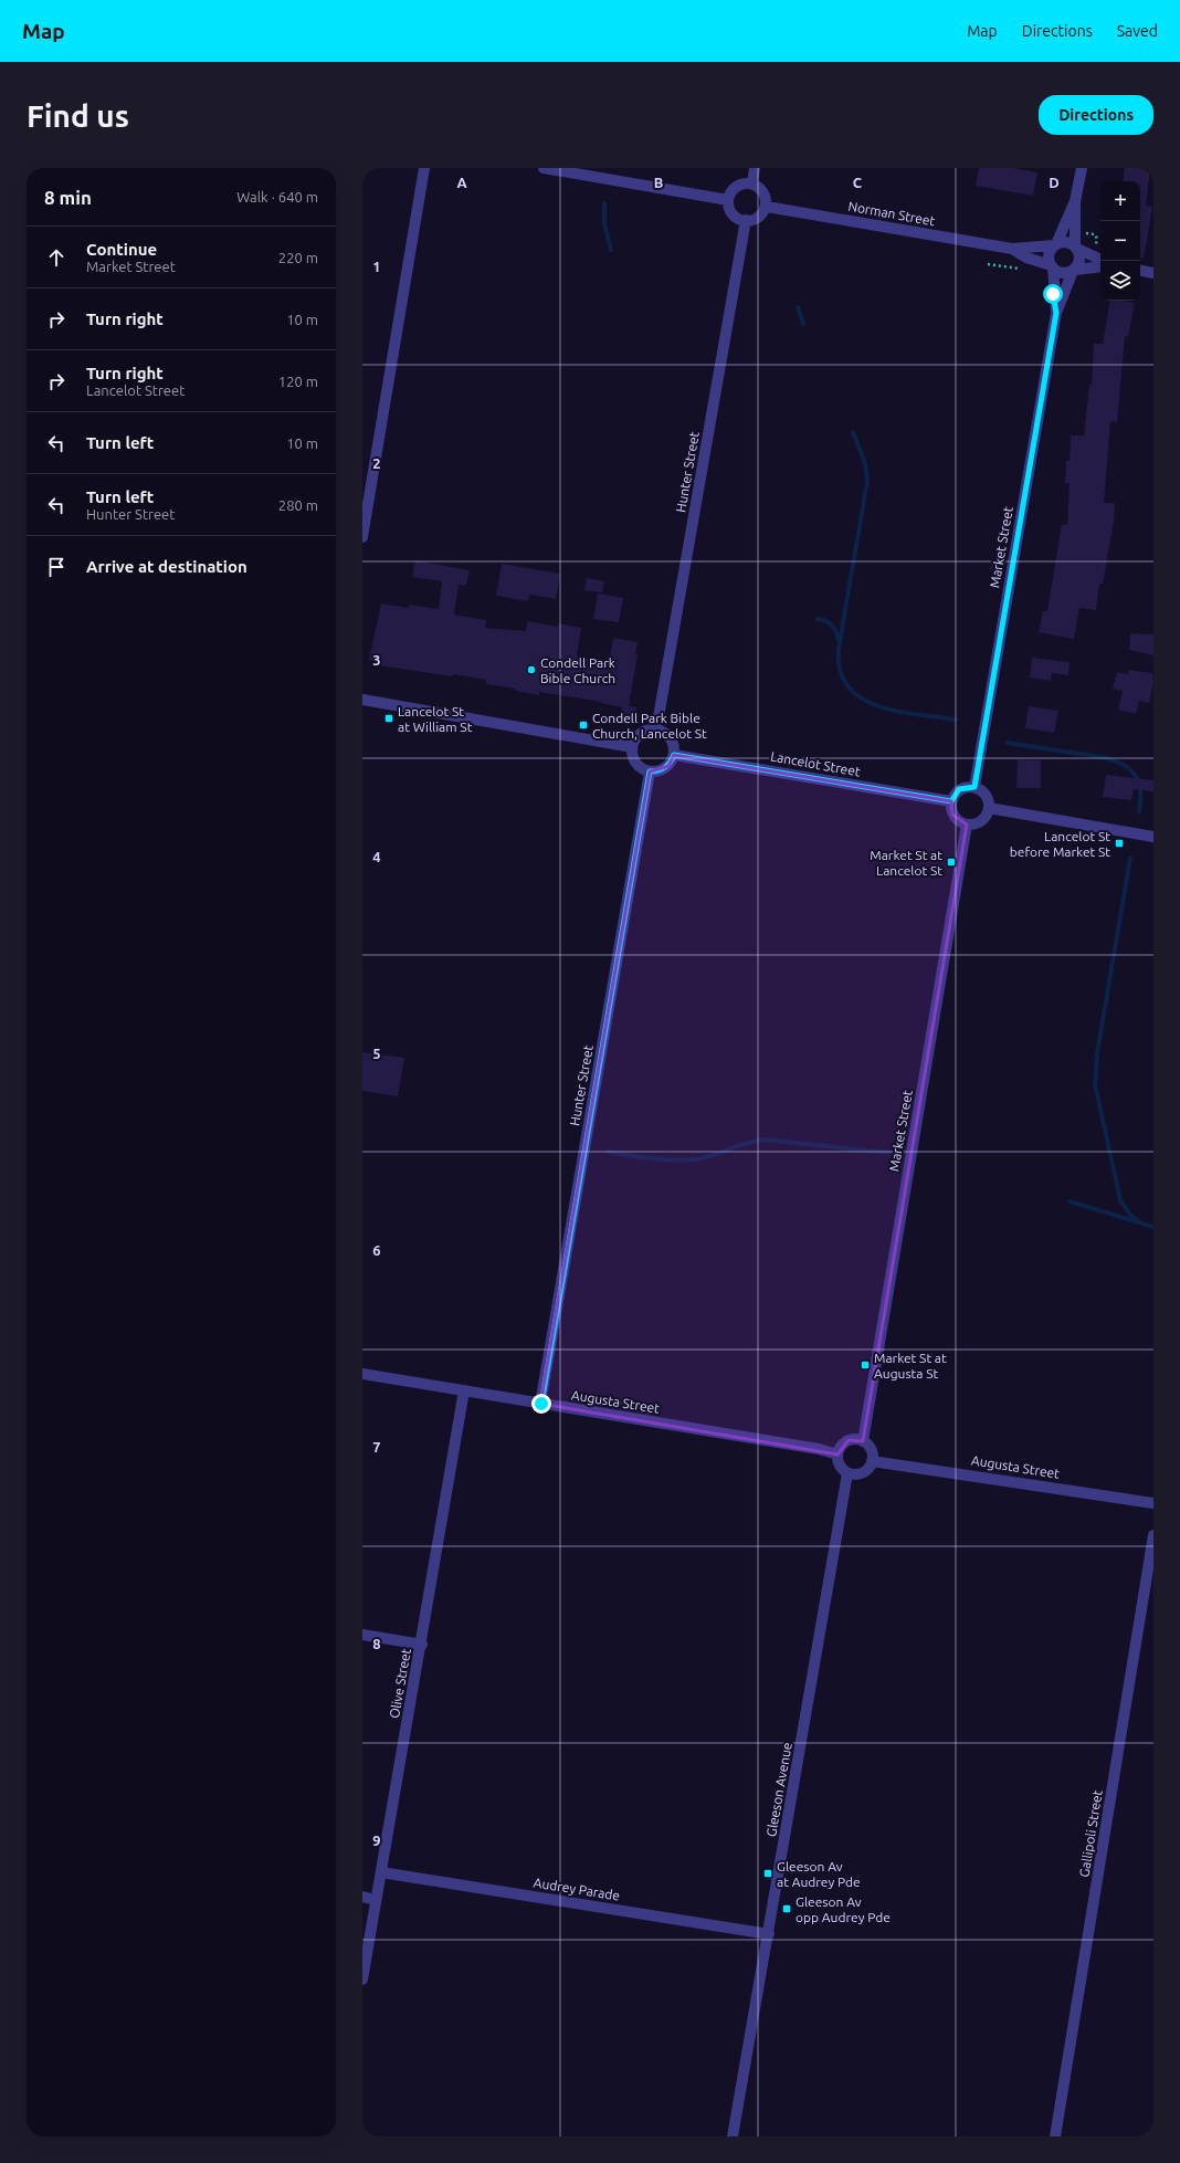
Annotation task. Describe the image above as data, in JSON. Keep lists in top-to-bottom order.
{
  "streets": {
    "street": [
      "Norman Street",
      "Hunter Street",
      "Market Street",
      "Lancelot Street",
      "Augusta Street",
      "Olive Street",
      "Gleeson Avenue",
      "Gallipoli Street",
      "Audrey Parade"
    ]
  },
  "crossings": [
    ["Norman Street", "Hunter Street"],
    ["Norman Street", "Market Street"],
    ["Hunter Street", "Lancelot Street"],
    ["Hunter Street", "Augusta Street"],
    ["Market Street", "Lancelot Street"],
    ["Market Street", "Augusta Street"],
    ["Market Street", "Gleeson Avenue"],
    ["Augusta Street", "Olive Street"],
    ["Augusta Street", "Gleeson Avenue"],
    ["Olive Street", "Audrey Parade"],
    ["Gleeson Avenue", "Audrey Parade"]
  ],
  "places": {
    "other": ["Condell Park Bible Church"],
    "transit": [
      "Lancelot St at William St",
      "Condell Park Bible Church, Lancelot St",
      "Lancelot St before Market St",
      "Market St at Lancelot St",
      "Market St at Augusta St",
      "Gleeson Av at Audrey Pde",
      "Gleeson Av opp Audrey Pde"
    ]
  },
  "page": {
    "header": "Map",
    "nav": ["Map", "Directions", "Saved"],
    "buttons": "Directions",
    "title": "Find us",
    "heading": ["8 min", "Walk · 640 m"],
    "map_buttons": ["+", "−"],
    "list": [
      ["Continue", "Market Street", "220 m"],
      ["Turn right", "10 m"],
      ["Turn right", "Lancelot Street", "120 m"],
      ["Turn left", "10 m"],
      ["Turn left", "Hunter Street", "280 m"],
      "Arrive at destination"
    ]
  },
  "grid": {
    "columns": [
      "A",
      "B",
      "C",
      "D"
    ],
    "rows": [
      "1",
      "2",
      "3",
      "4",
      "5",
      "6",
      "7",
      "8",
      "9"
    ]
  }
}
